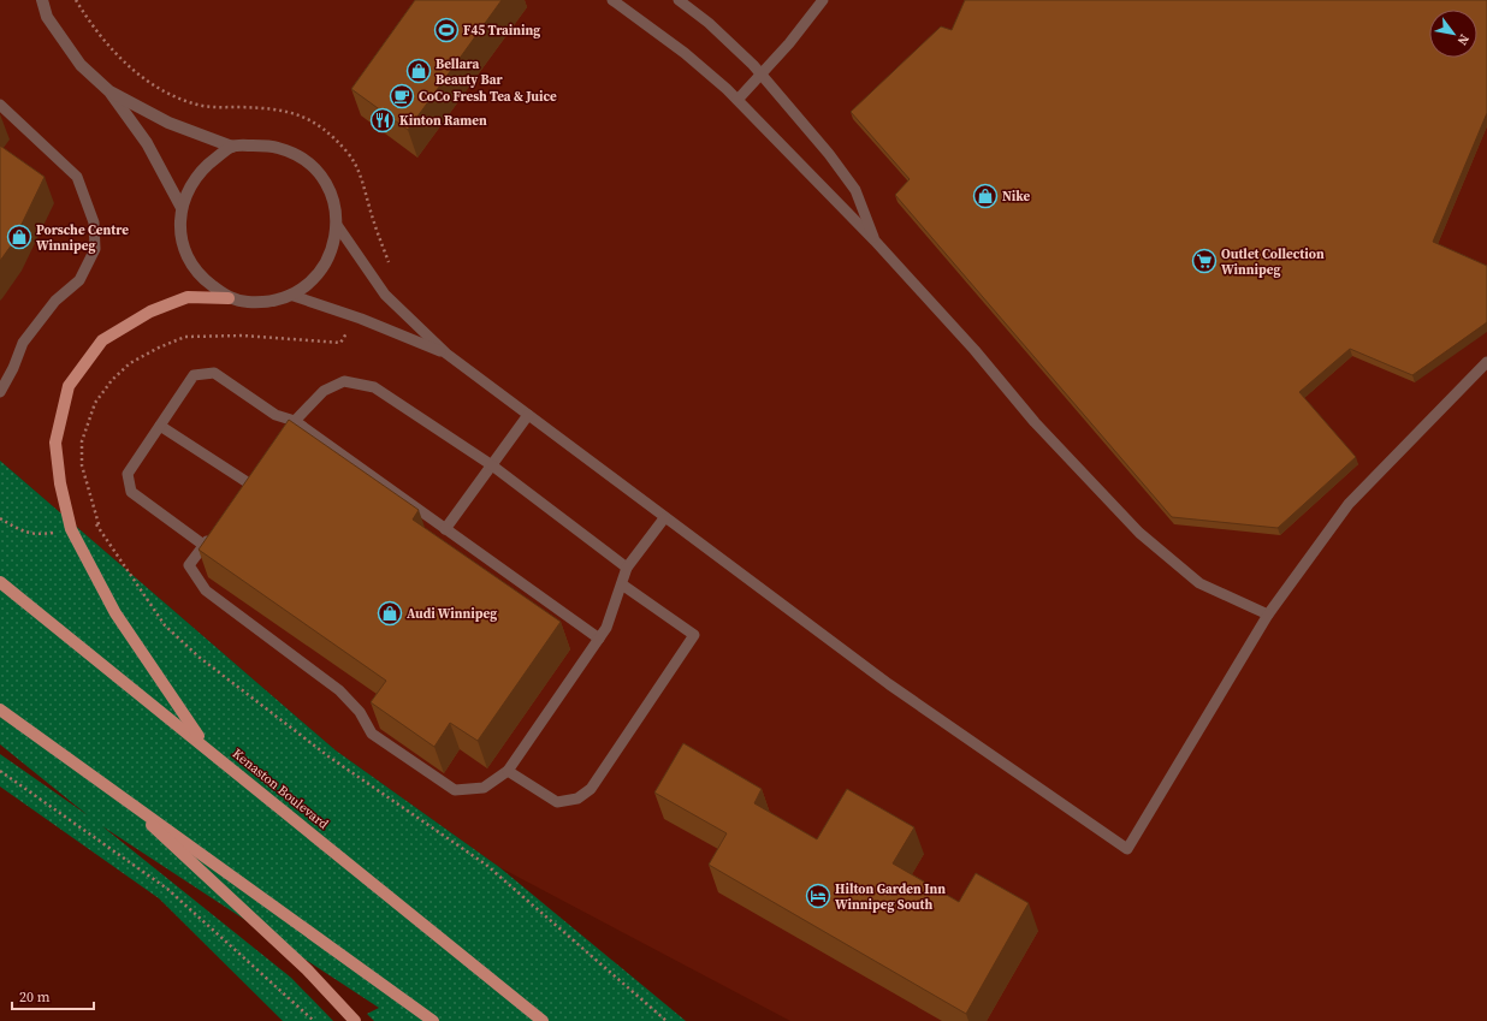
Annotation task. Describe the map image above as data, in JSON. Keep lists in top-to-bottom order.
{
  "streets": {
    "main road": ["Kenaston Boulevard"]
  },
  "places": {
    "sports": ["F45 Training"],
    "shop": [
      "Bellara Beauty Bar",
      "Nike",
      "Porsche Centre Winnipeg",
      "Audi Winnipeg"
    ],
    "cafe": ["CoCo Fresh Tea & Juice"],
    "restaurant": ["Kinton Ramen"],
    "supermarket": ["Outlet Collection Winnipeg"],
    "hotel": ["Hilton Garden Inn Winnipeg South"]
  },
  "scale_bar": "20 m",
  "north": "bottom right"
}
